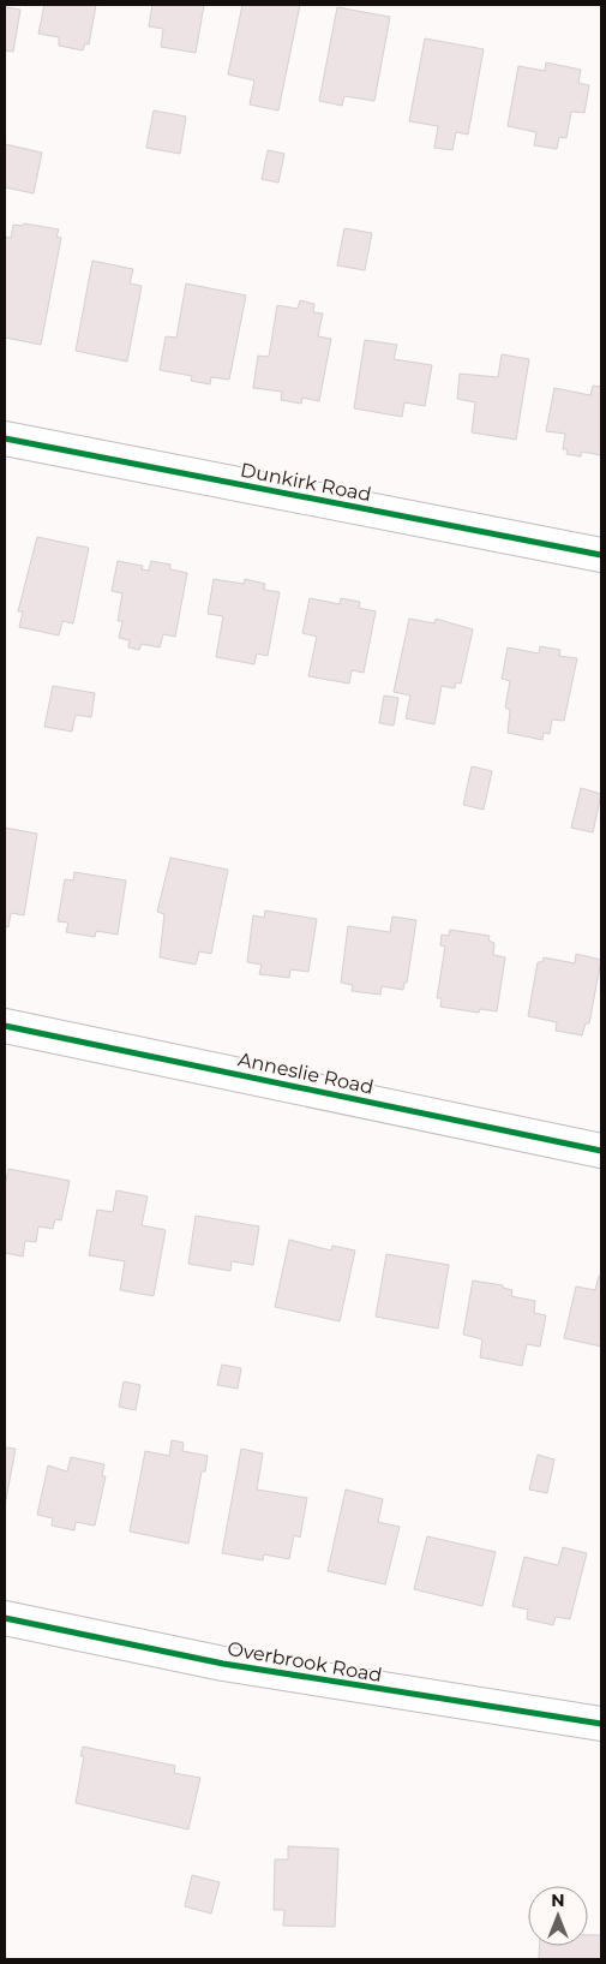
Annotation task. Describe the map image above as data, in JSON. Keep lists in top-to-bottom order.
{
  "streets": {
    "street": ["Dunkirk Road", "Anneslie Road", "Overbrook Road"]
  },
  "north": "top"
}
